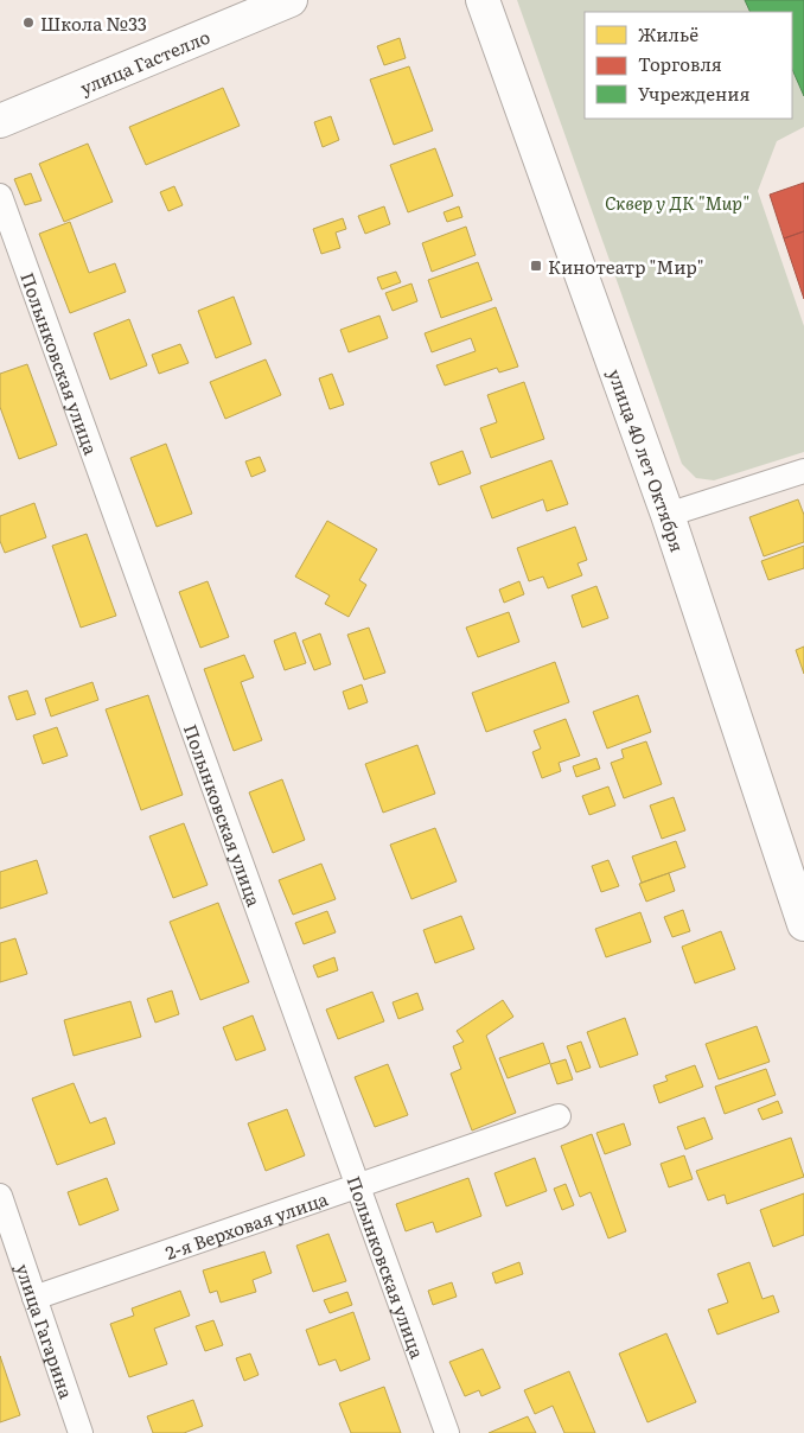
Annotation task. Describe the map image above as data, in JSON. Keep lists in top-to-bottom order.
{
  "streets": {
    "main road": ["улица Гастелло", "улица 40 лет Октября"],
    "street": ["Полынковская улица", "2-я Верховая улица", "улица Гагарина"]
  },
  "crossings": [
    ["Полынковская улица", "2-я Верховая улица"],
    ["2-я Верховая улица", "улица Гагарина"]
  ],
  "parks": ["Сквер у ДК \"Мир\""],
  "places": {
    "other": ["Школа №33"],
    "transit": ["Кинотеатр \"Мир\""]
  },
  "legend": ["Жильё", "Торговля", "Учреждения"]
}
